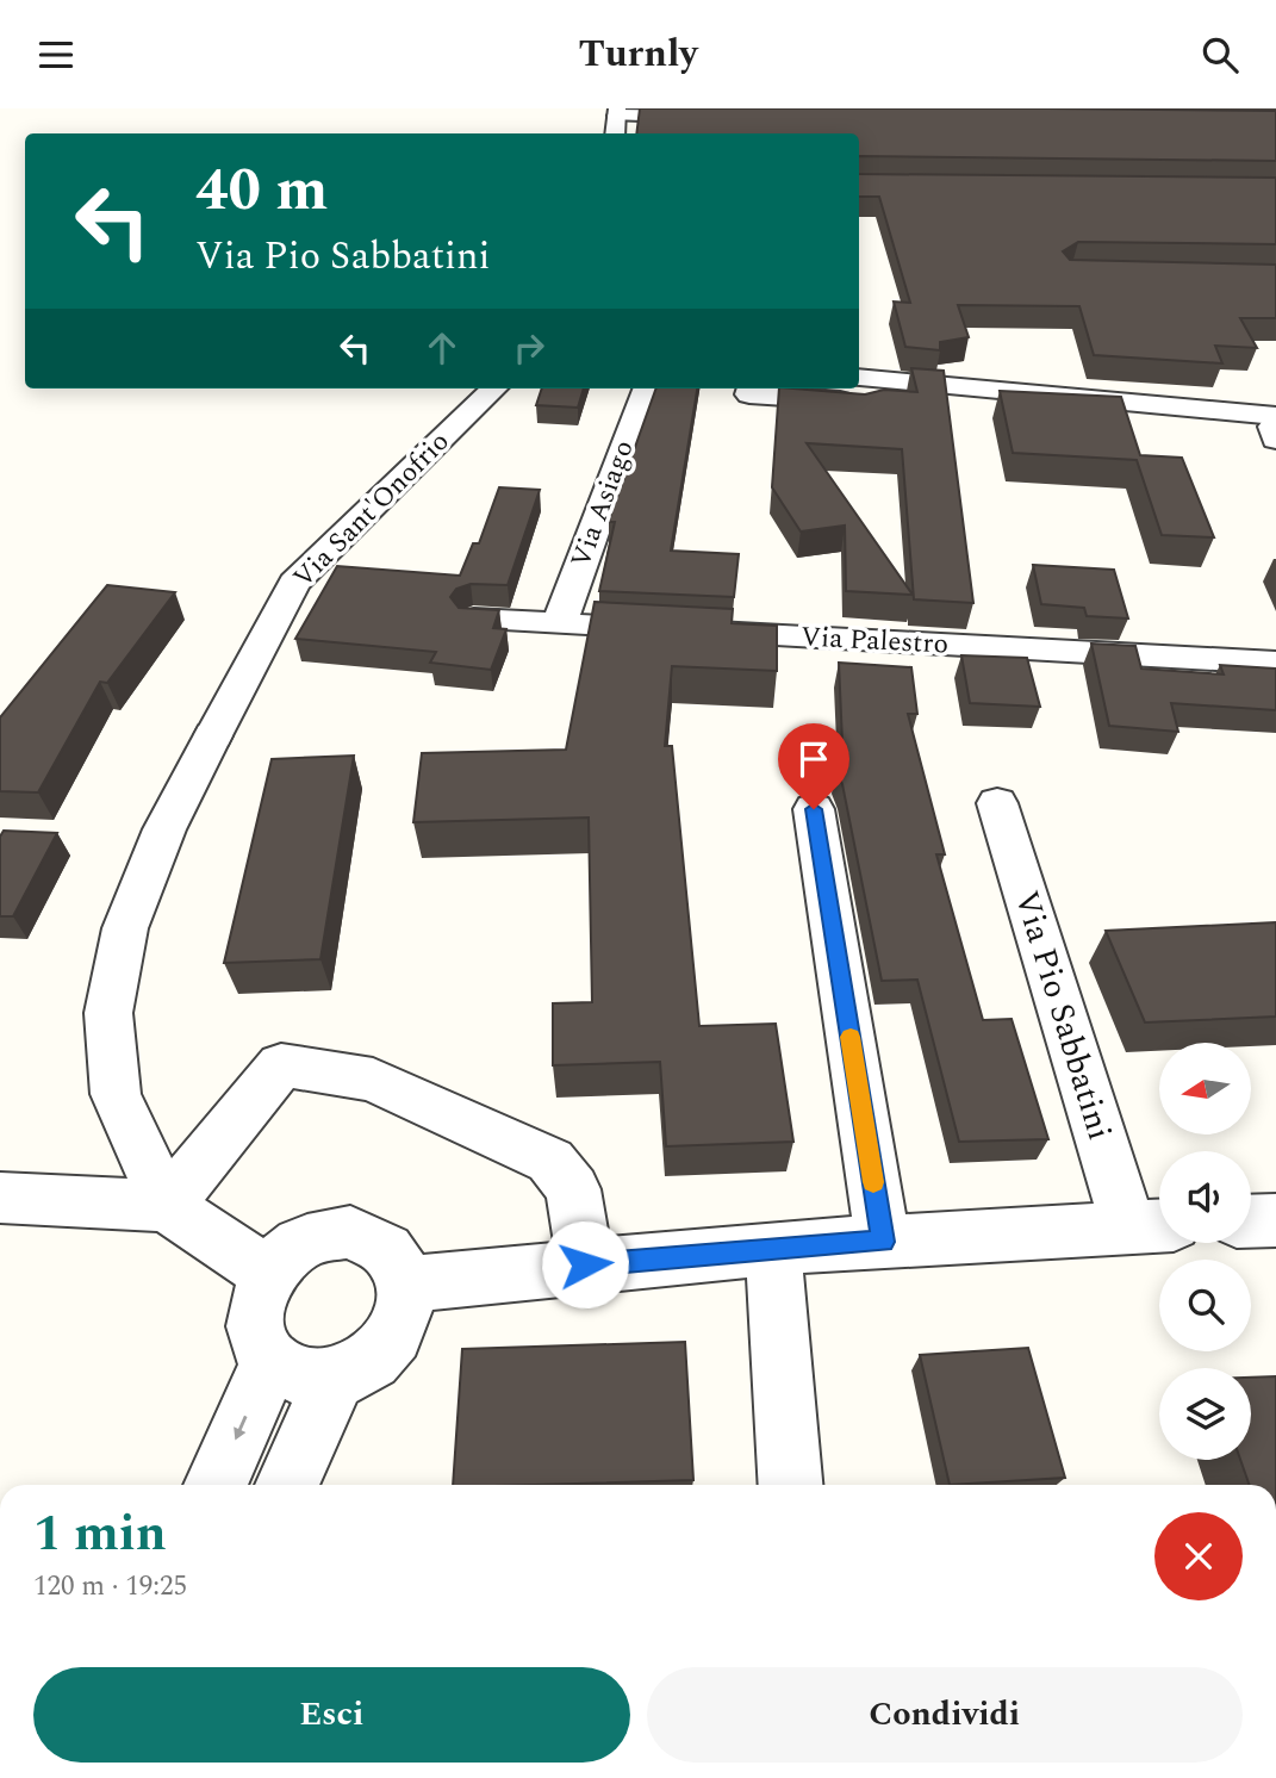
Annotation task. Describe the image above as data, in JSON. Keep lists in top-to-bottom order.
{
  "streets": {
    "street": [
      "Via Asiago",
      "Via Sant'Onofrio",
      "Via Palestro",
      "Via Pio Sabbatini"
    ]
  },
  "crossings": [
    ["Via Asiago", "Via Palestro"]
  ],
  "north": "left",
  "page": {
    "header": "Turnly",
    "turn": ["40 m", "Via Pio Sabbatini"],
    "heading": ["1 min", "120 m · 19:25"],
    "buttons": ["Esci", "Condividi"]
  }
}
